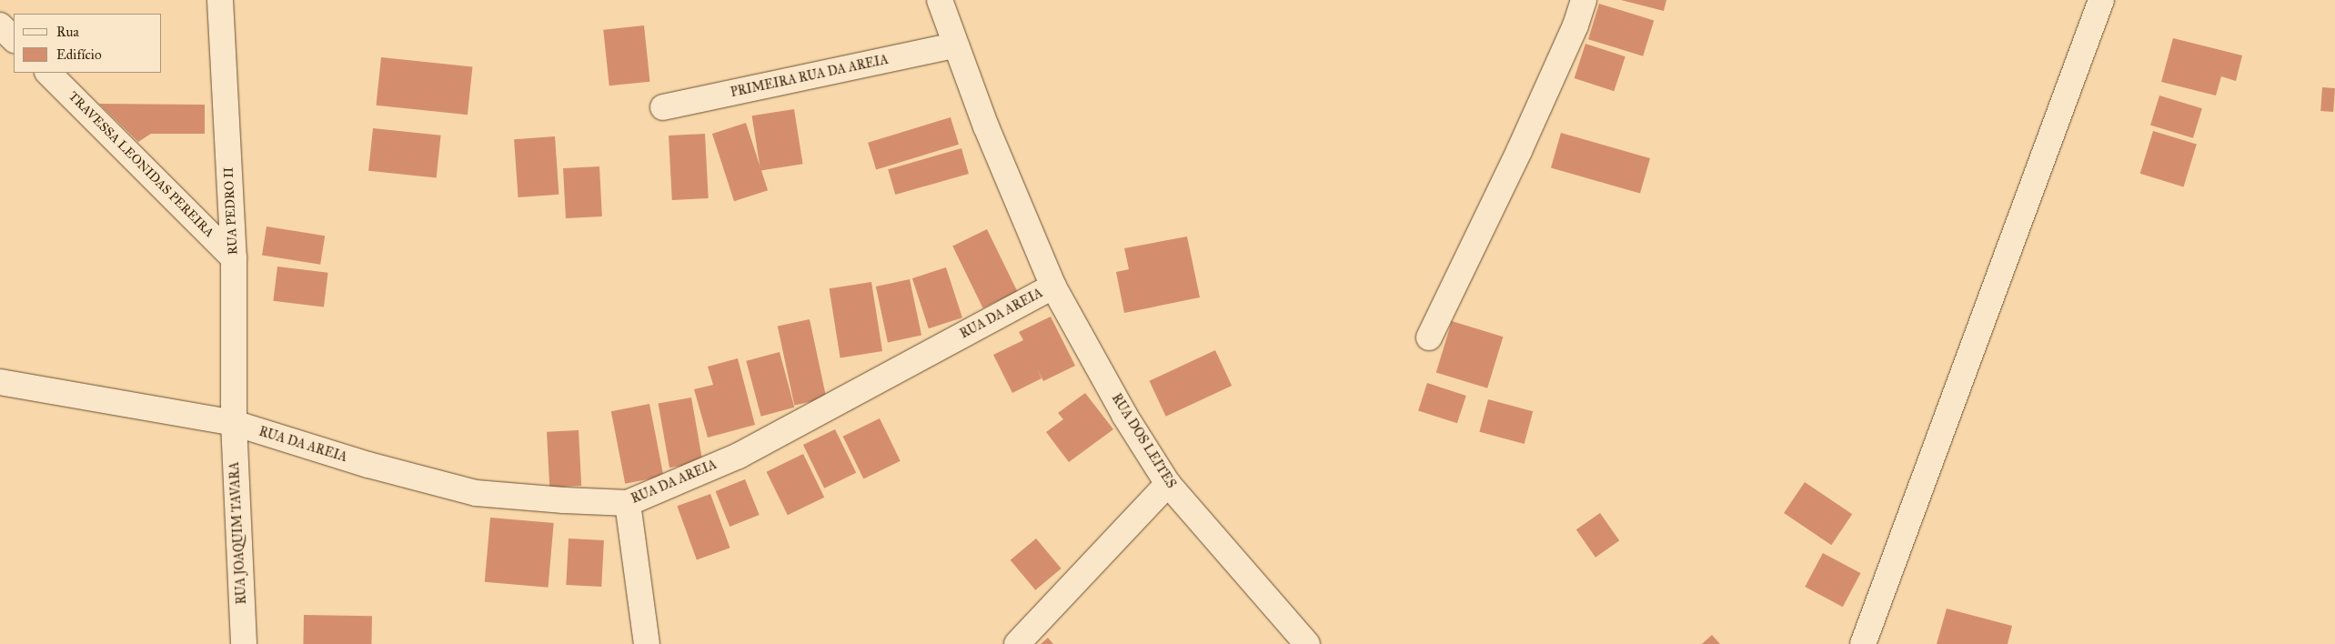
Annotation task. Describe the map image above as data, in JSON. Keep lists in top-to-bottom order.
{
  "streets": {
    "street": [
      "PRIMEIRA RUA DA AREIA",
      "TRAVESSA LEONIDAS PEREIRA",
      "RUA PEDRO II",
      "RUA DA AREIA",
      "RUA DOS LEITES",
      "RUA JOAQUIM TAVARA"
    ]
  },
  "crossings": [
    ["PRIMEIRA RUA DA AREIA", "RUA DOS LEITES"],
    ["TRAVESSA LEONIDAS PEREIRA", "RUA PEDRO II"],
    ["RUA PEDRO II", "RUA DA AREIA"],
    ["RUA PEDRO II", "RUA JOAQUIM TAVARA"],
    ["RUA DA AREIA", "RUA DOS LEITES"],
    ["RUA DA AREIA", "RUA JOAQUIM TAVARA"]
  ],
  "legend": ["Rua", "Edifício"]
}
